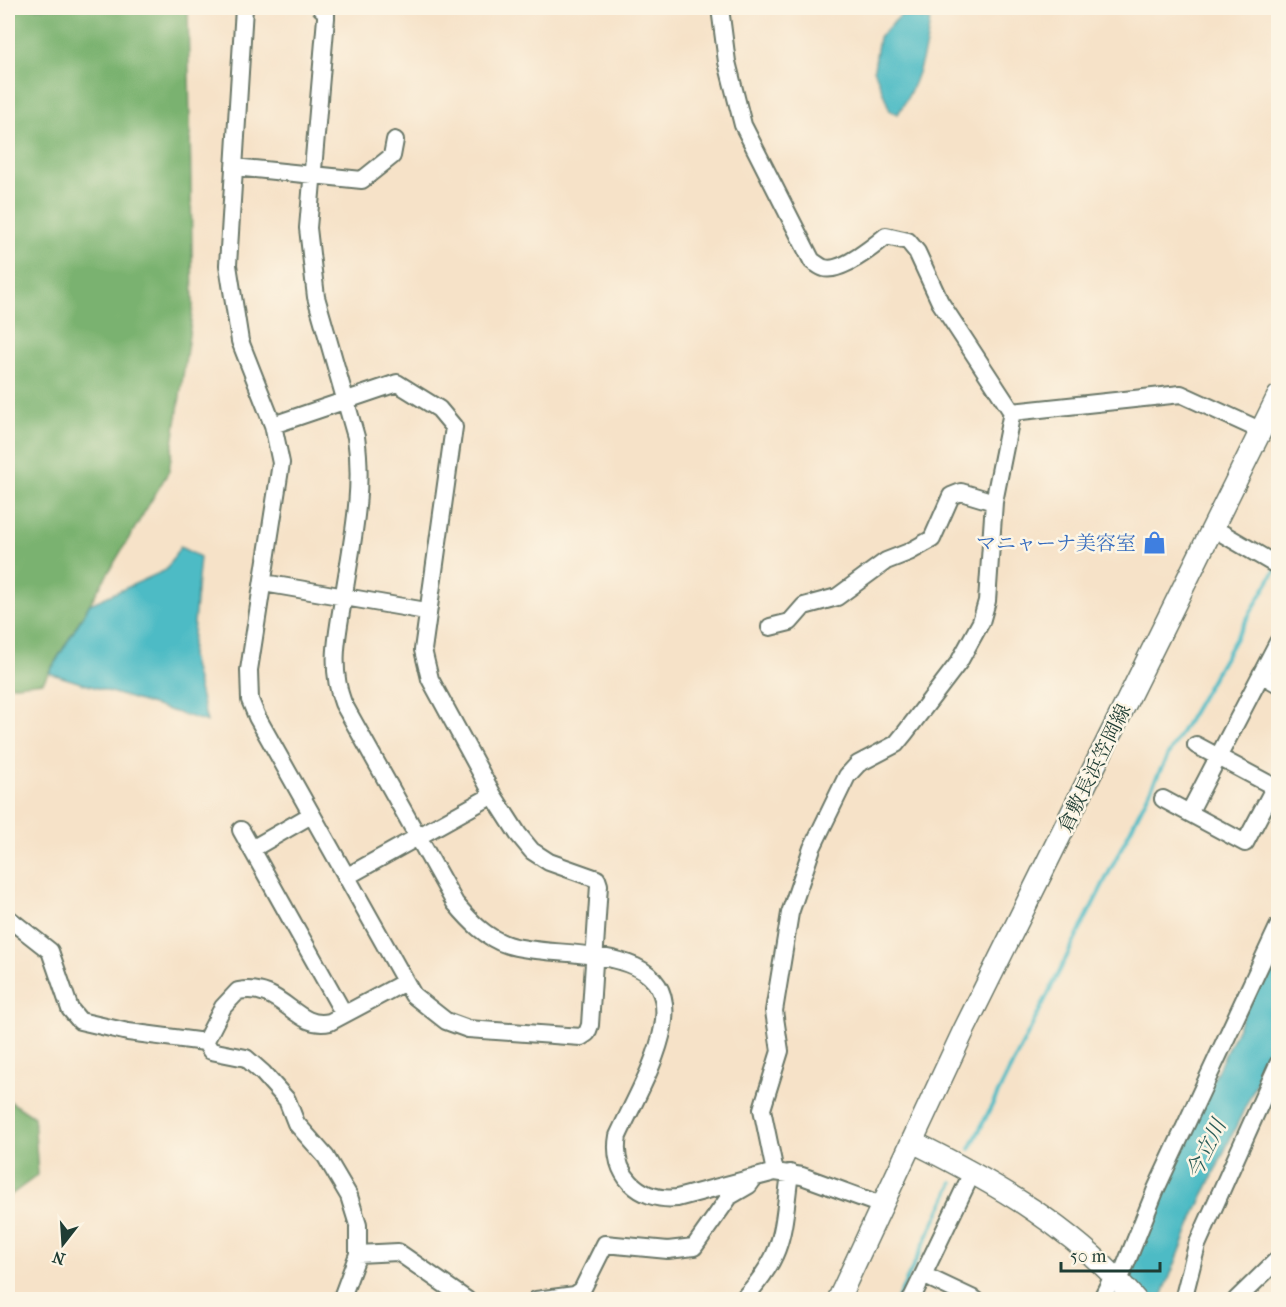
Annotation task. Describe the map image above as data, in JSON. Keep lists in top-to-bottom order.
{
  "streets": {
    "main road": ["倉敷長浜笠岡線"]
  },
  "water": ["今立川"],
  "places": {
    "shop": ["マニャーナ美容室"]
  },
  "scale_bar": "50 m",
  "north": "bottom"
}
